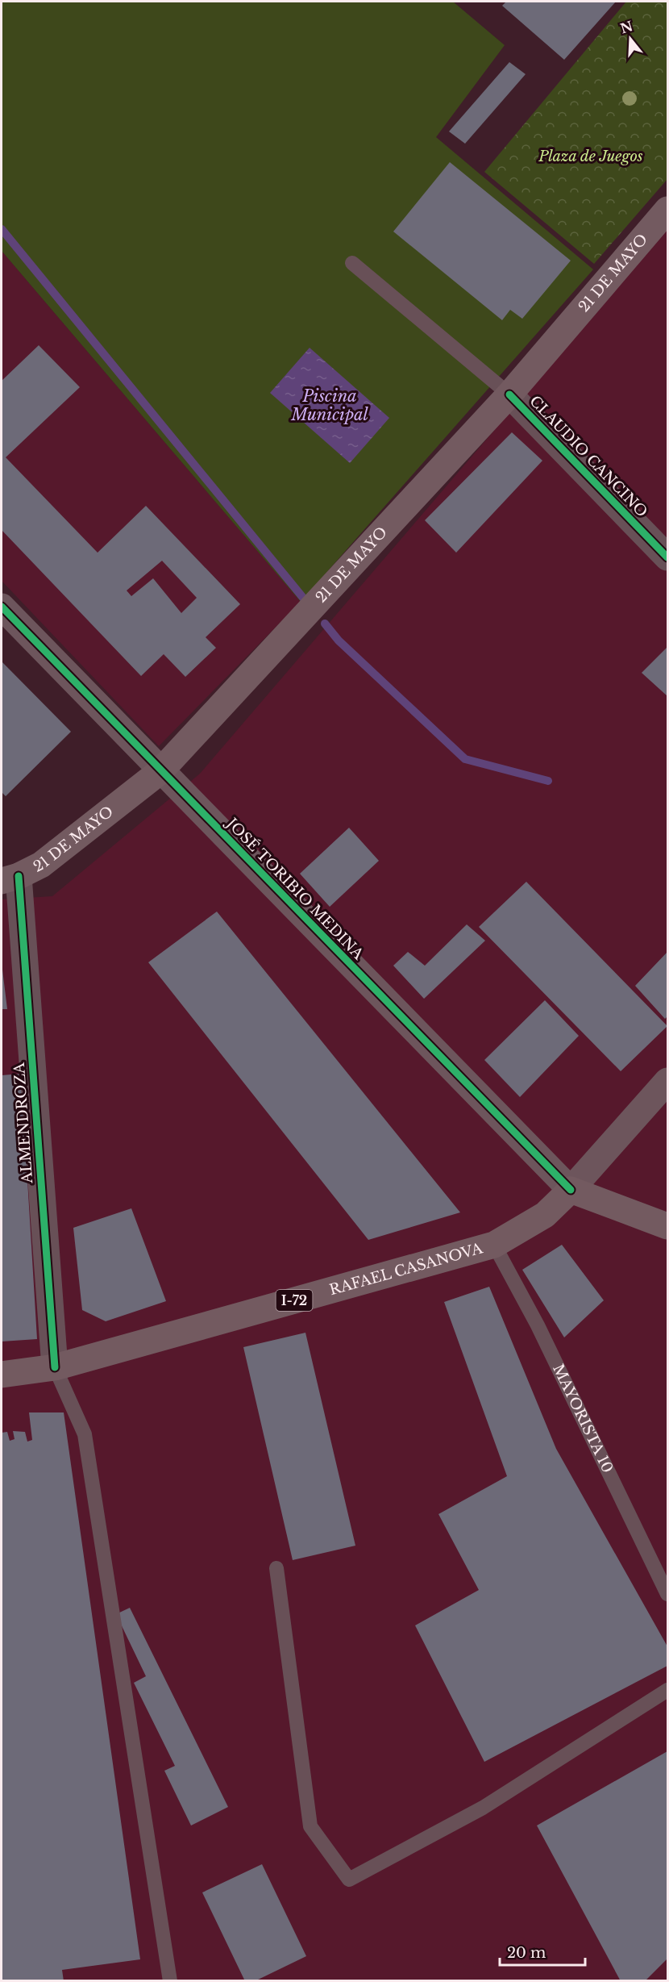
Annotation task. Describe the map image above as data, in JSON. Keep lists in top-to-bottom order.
{
  "streets": {
    "main road": ["21 DE MAYO", "RAFAEL CASANOVA", "I-72"],
    "street": ["CLAUDIO CANCINO", "JOSÉ TORIBIO MEDINA", "ALMENDROZA"],
    "lane": ["MAYORISTA 10"]
  },
  "crossings": [
    ["21 DE MAYO", "CLAUDIO CANCINO"],
    ["21 DE MAYO", "JOSÉ TORIBIO MEDINA"],
    ["21 DE MAYO", "ALMENDROZA"],
    ["JOSÉ TORIBIO MEDINA", "RAFAEL CASANOVA"],
    ["ALMENDROZA", "RAFAEL CASANOVA"],
    ["RAFAEL CASANOVA", "MAYORISTA 10"]
  ],
  "water": ["Piscina Municipal"],
  "parks": ["Plaza de Juegos"],
  "scale_bar": "20 m",
  "north": "top"
}
